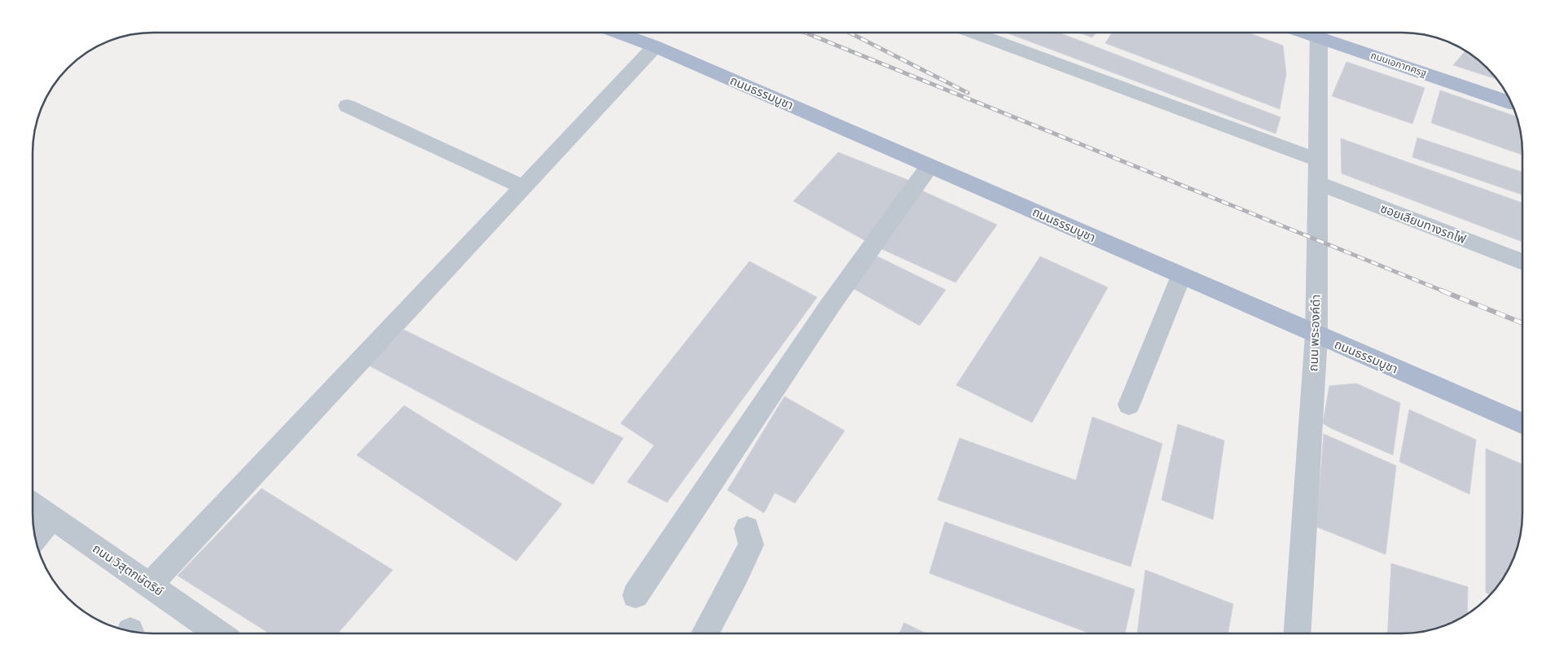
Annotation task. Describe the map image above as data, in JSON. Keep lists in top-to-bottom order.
{
  "streets": {
    "main road": ["ถนนเอกาทศรฐ", "ถนนธรรมบูชา"],
    "street": ["ซอยเลียบทางรถไฟ", "ถนน พระองค์ดำ", "ถนน วิสุตกษัตริย์"]
  },
  "crossings": [
    ["ถนนธรรมบูชา", "ถนน พระองค์ดำ"],
    ["ซอยเลียบทางรถไฟ", "ถนน พระองค์ดำ"]
  ]
}
